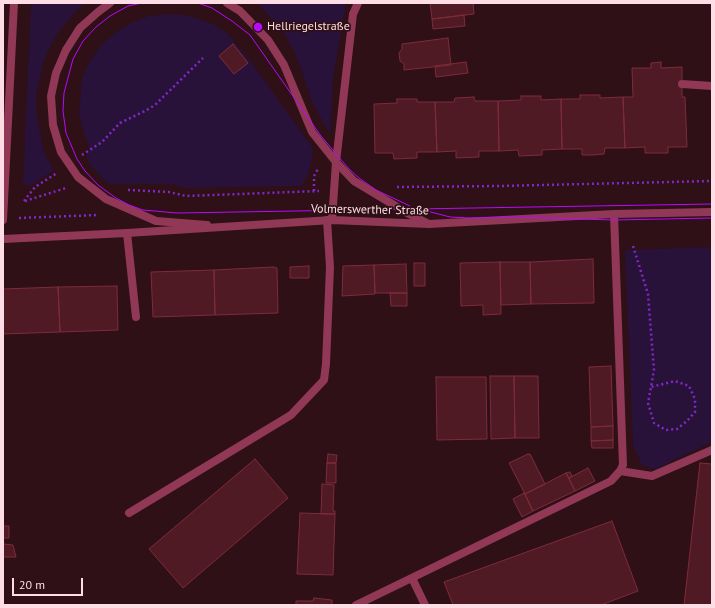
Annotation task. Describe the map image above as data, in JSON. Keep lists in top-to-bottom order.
{
  "streets": {
    "street": ["Volmerswerther Straße"]
  },
  "places": ["Hellriegelstraße"],
  "scale_bar": "20 m"
}
